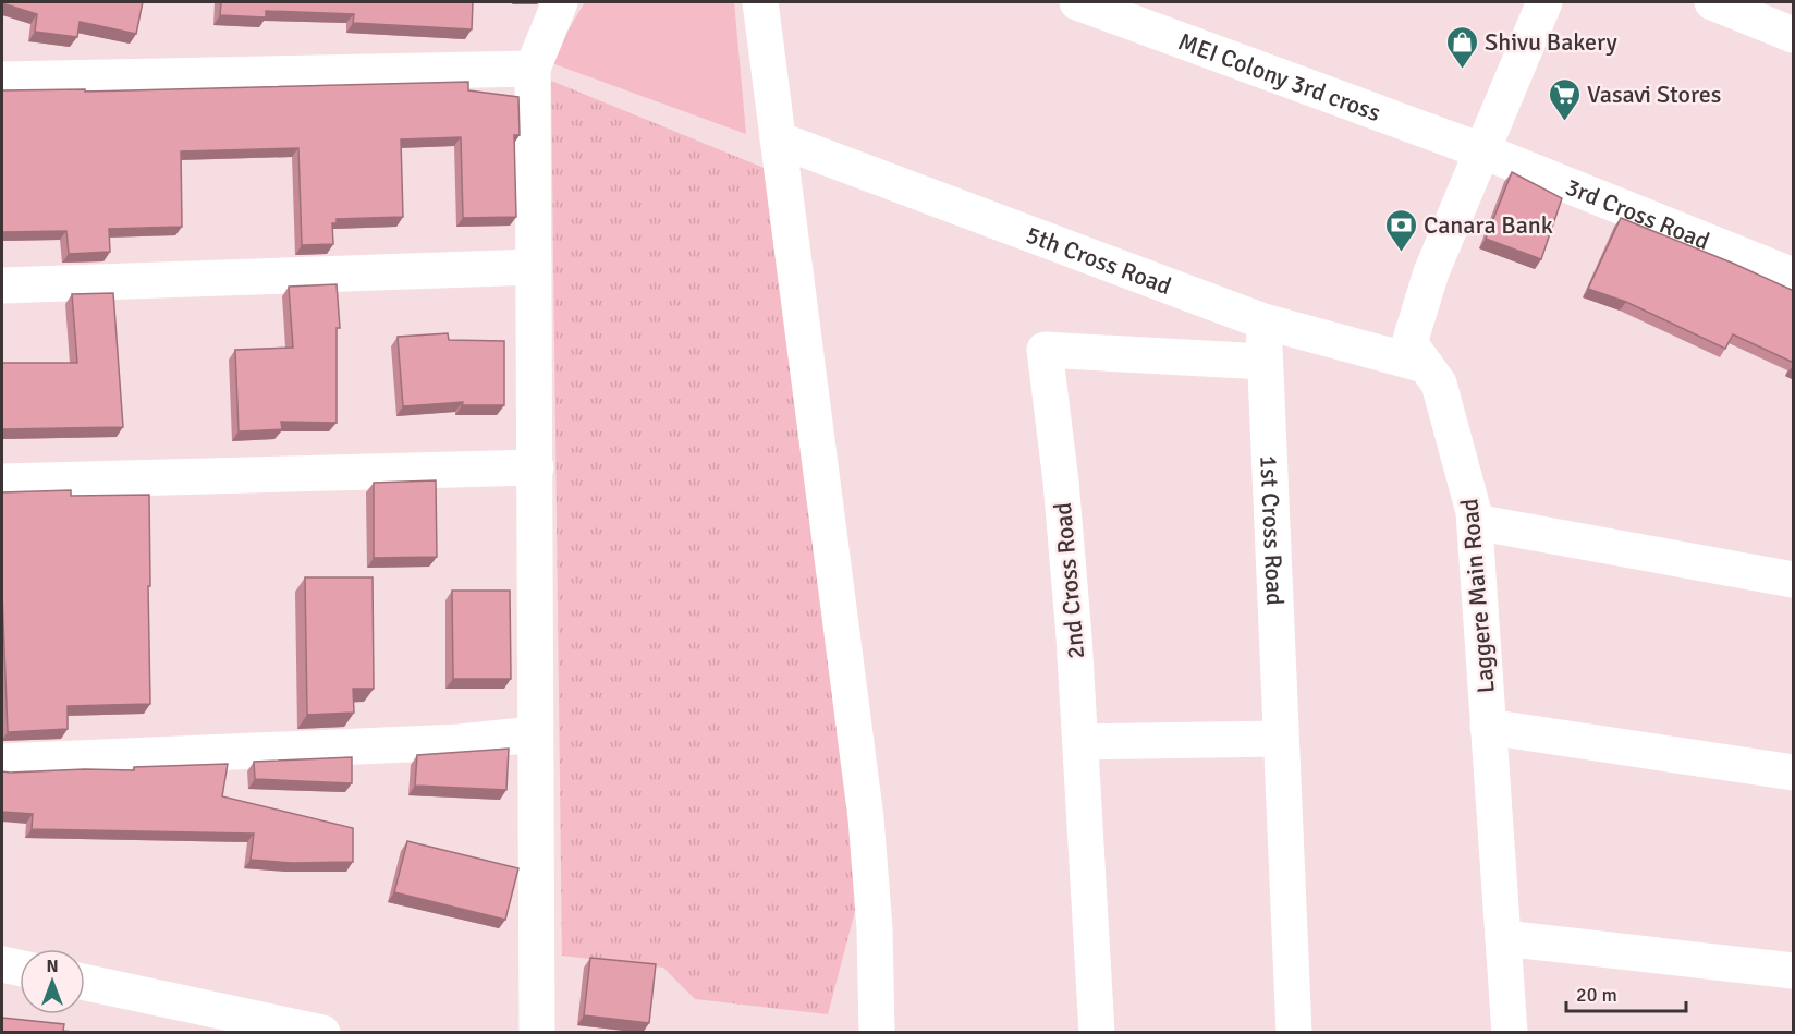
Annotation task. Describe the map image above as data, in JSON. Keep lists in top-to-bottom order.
{
  "streets": {
    "street": [
      "MEI Colony 3rd cross",
      "3rd Cross Road",
      "5th Cross Road",
      "1st Cross Road",
      "2nd Cross Road",
      "Laggere Main Road"
    ]
  },
  "crossings": [
    ["MEI Colony 3rd cross", "3rd Cross Road"],
    ["MEI Colony 3rd cross", "Laggere Main Road"],
    ["3rd Cross Road", "Laggere Main Road"],
    ["5th Cross Road", "1st Cross Road"],
    ["5th Cross Road", "Laggere Main Road"],
    ["1st Cross Road", "2nd Cross Road"]
  ],
  "places": {
    "shop": ["Shivu Bakery"],
    "supermarket": ["Vasavi Stores"],
    "bank": ["Canara Bank"]
  },
  "scale_bar": "20 m",
  "north": "top"
}
